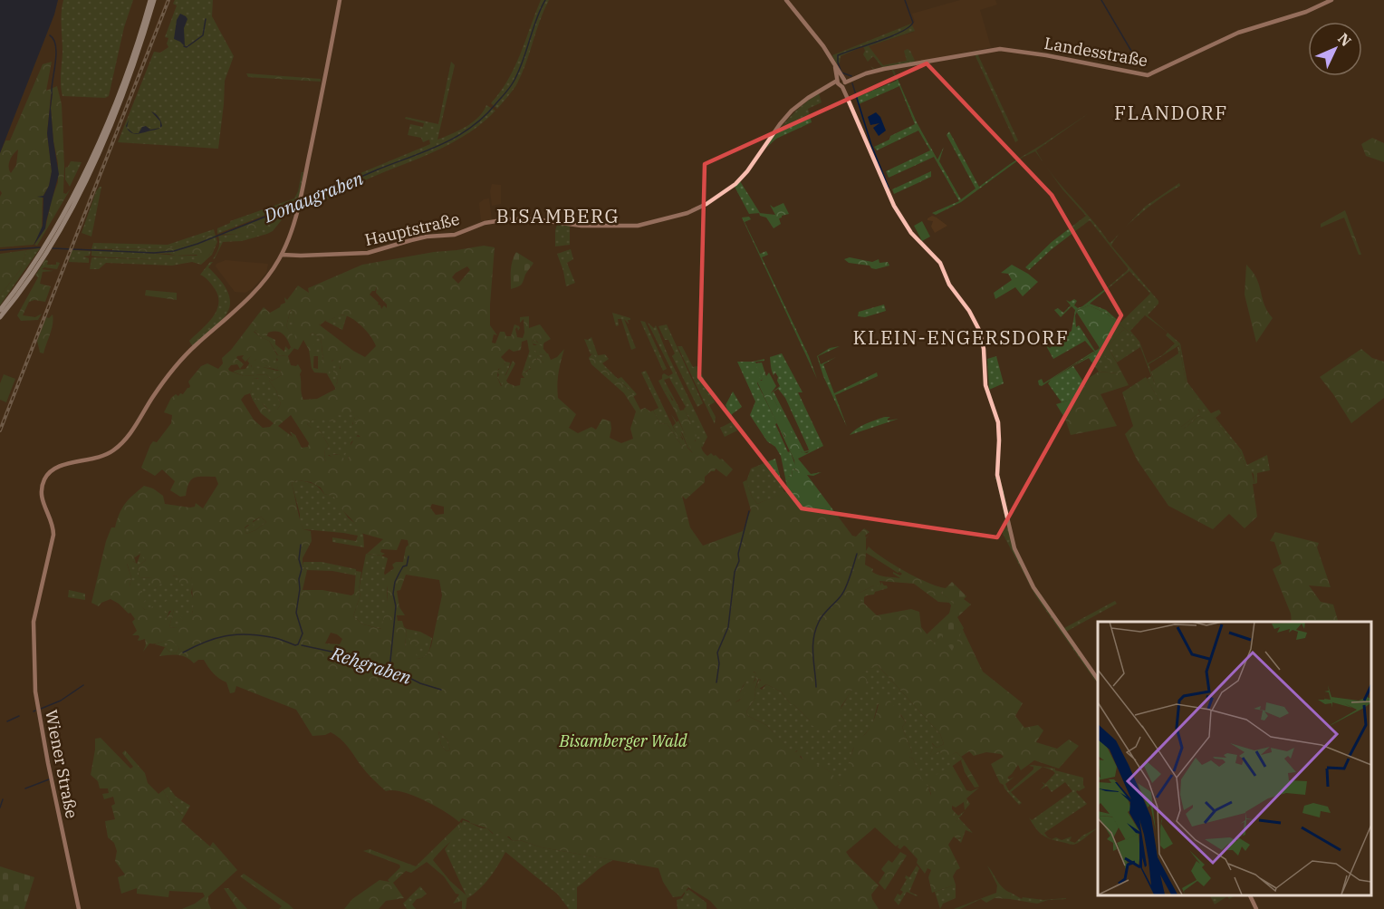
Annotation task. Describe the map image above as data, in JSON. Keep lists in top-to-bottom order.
{
  "streets": {
    "main road": ["Landesstraße", "Hauptstraße", "Wiener Straße"]
  },
  "crossings": [
    ["Landesstraße", "Hauptstraße"],
    ["Hauptstraße", "Wiener Straße"]
  ],
  "districts": ["FLANDORF", "BISAMBERG", "KLEIN-ENGERSDORF"],
  "water": ["Donaugraben", "Rehgraben"],
  "parks": ["Bisamberger Wald"],
  "north": "top right"
}
